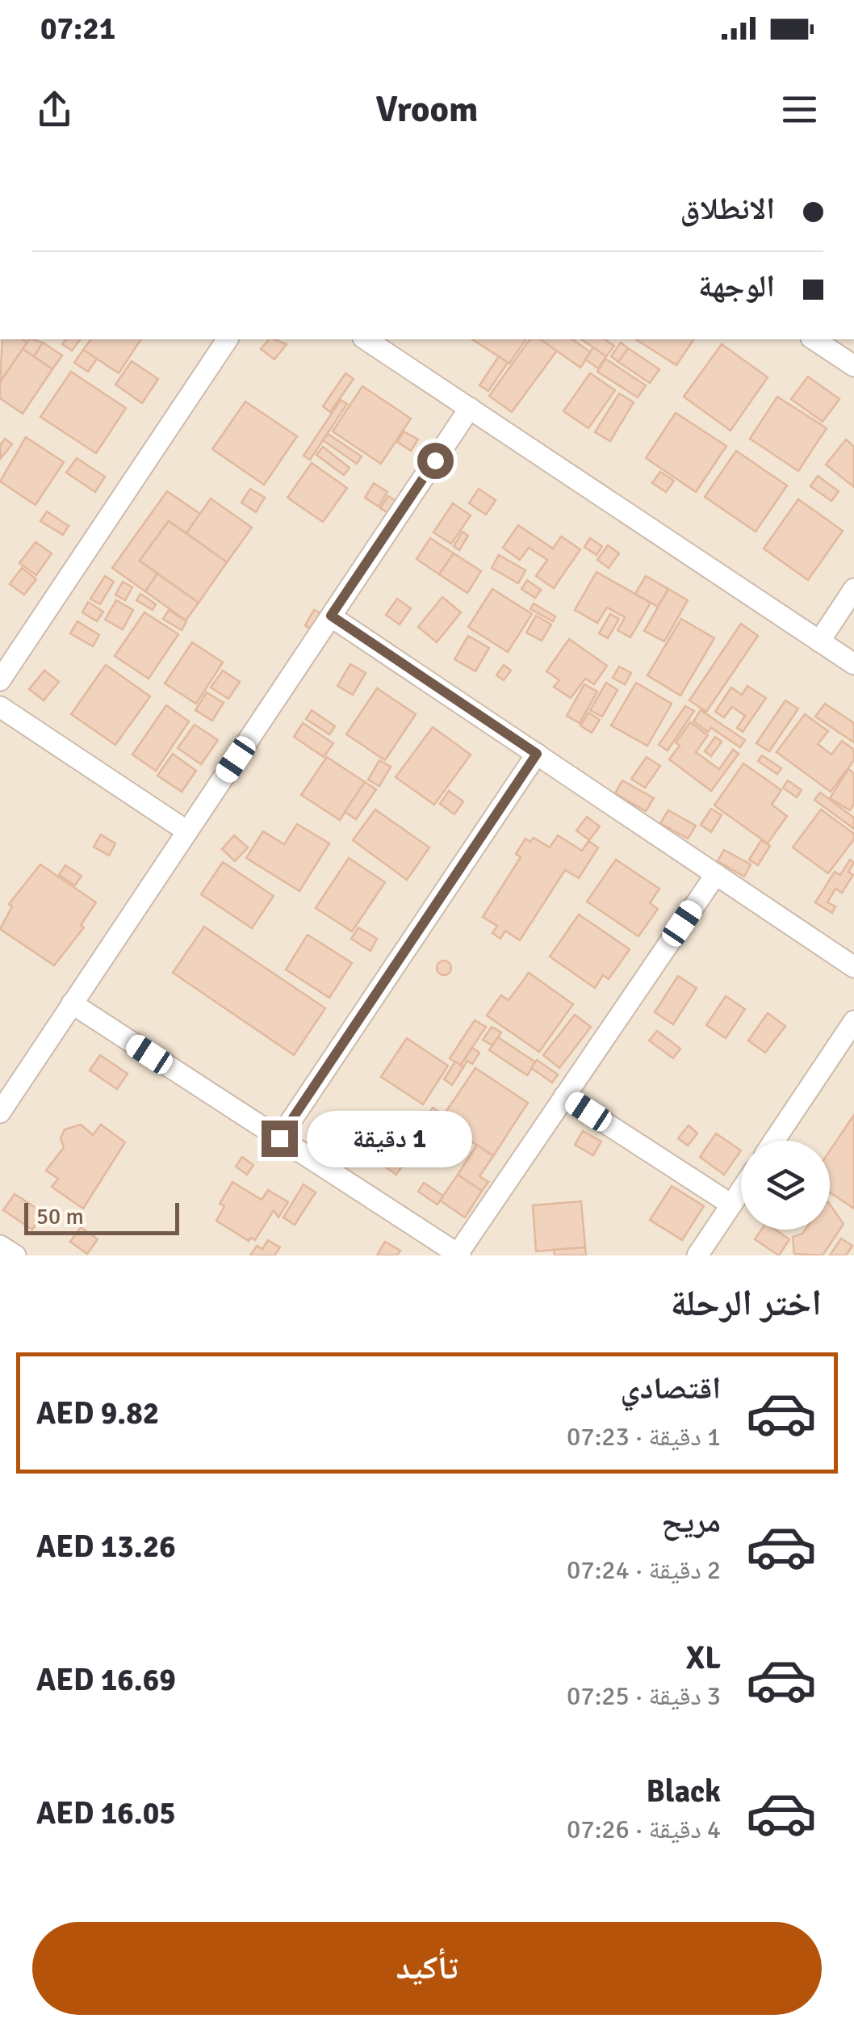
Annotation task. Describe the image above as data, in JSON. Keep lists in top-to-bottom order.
{
  "scale_bar": "50 m",
  "page": {
    "status": "07:21",
    "header": "Vroom",
    "banner": ["الانطلاق", "الوجهة"],
    "bubble": "1 دقيقة",
    "scale": "50 m",
    "heading": "اختر الرحلة",
    "list": [
      {
        "name": "اقتصادي",
        "note": "1 دقيقة · 07:23",
        "value": "AED 9.82"
      },
      {
        "name": "مريح",
        "note": "2 دقيقة · 07:24",
        "value": "AED 13.26"
      },
      {
        "name": "XL",
        "note": "3 دقيقة · 07:25",
        "value": "AED 16.69"
      },
      {
        "name": "Black",
        "note": "4 دقيقة · 07:26",
        "value": "AED 16.05"
      }
    ],
    "buttons": "تأكيد"
  }
}
